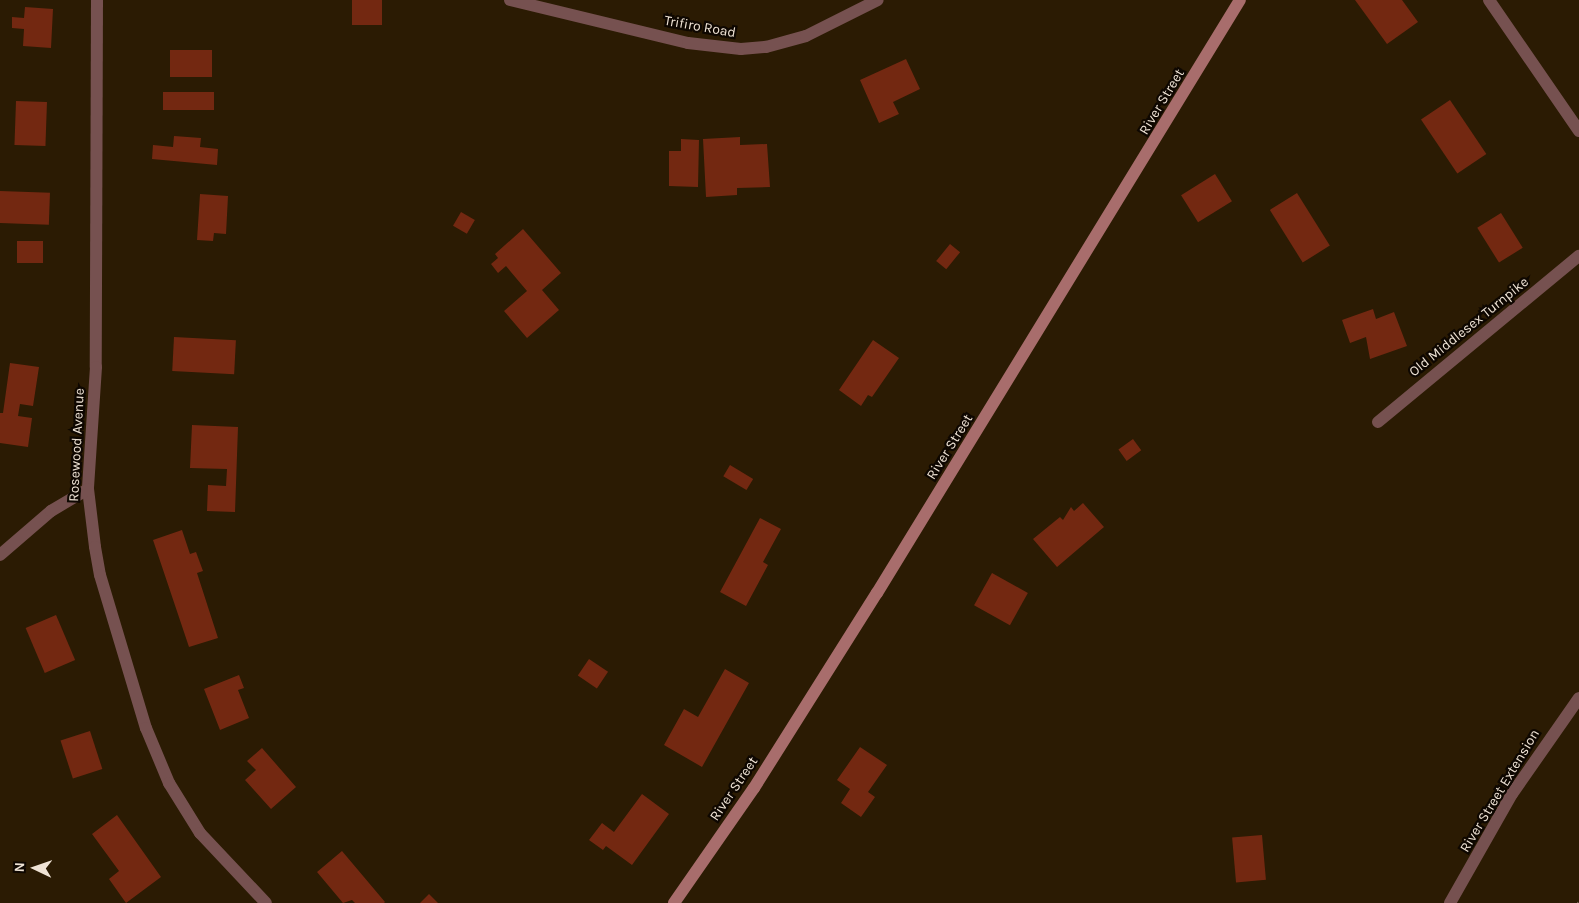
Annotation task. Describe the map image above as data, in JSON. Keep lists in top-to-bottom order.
{
  "streets": {
    "main road": ["River Street"],
    "street": [
      "Trifiro Road",
      "Old Middlesex Turnpike",
      "Rosewood Avenue",
      "River Street Extension"
    ]
  },
  "north": "left"
}
